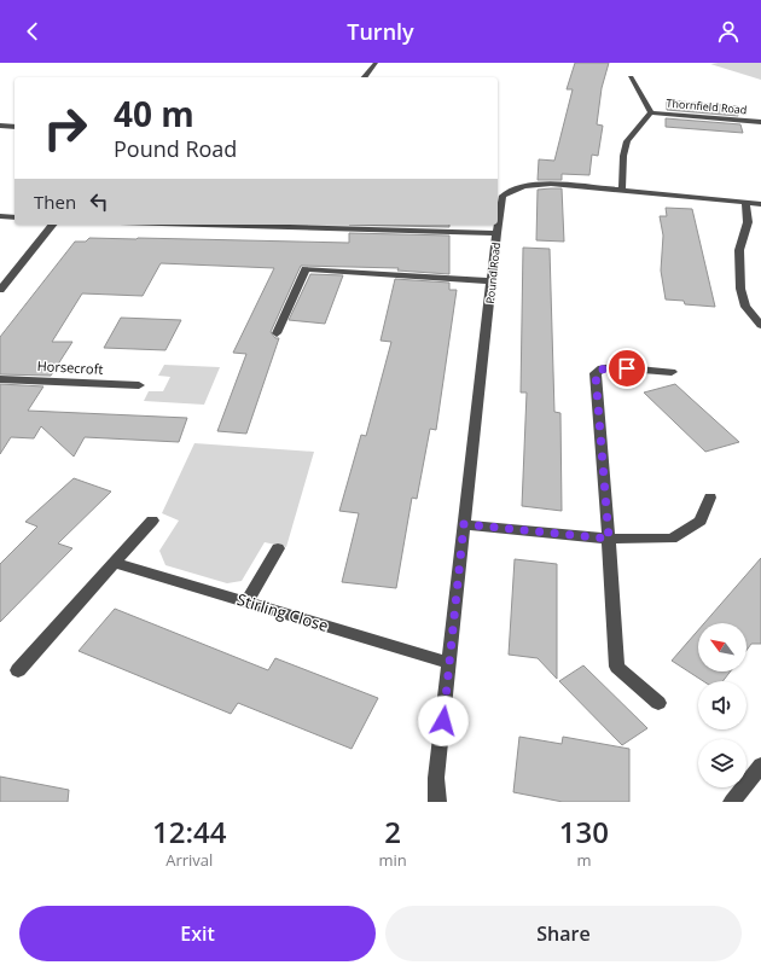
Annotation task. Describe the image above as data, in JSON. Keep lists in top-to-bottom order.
{
  "streets": {
    "street": [
      "Thornfield Road",
      "Pound Road",
      "Horsecroft",
      "Stirling Close"
    ]
  },
  "crossings": [
    ["Thornfield Road", "Pound Road"],
    ["Pound Road", "Stirling Close"]
  ],
  "north": "top left",
  "page": {
    "header": "Turnly",
    "turn": ["40 m", "Pound Road"],
    "then": "Then",
    "eta": [
      "12:44",
      "Arrival",
      "2",
      "min",
      "130",
      "m"
    ],
    "buttons": ["Exit", "Share"]
  }
}
